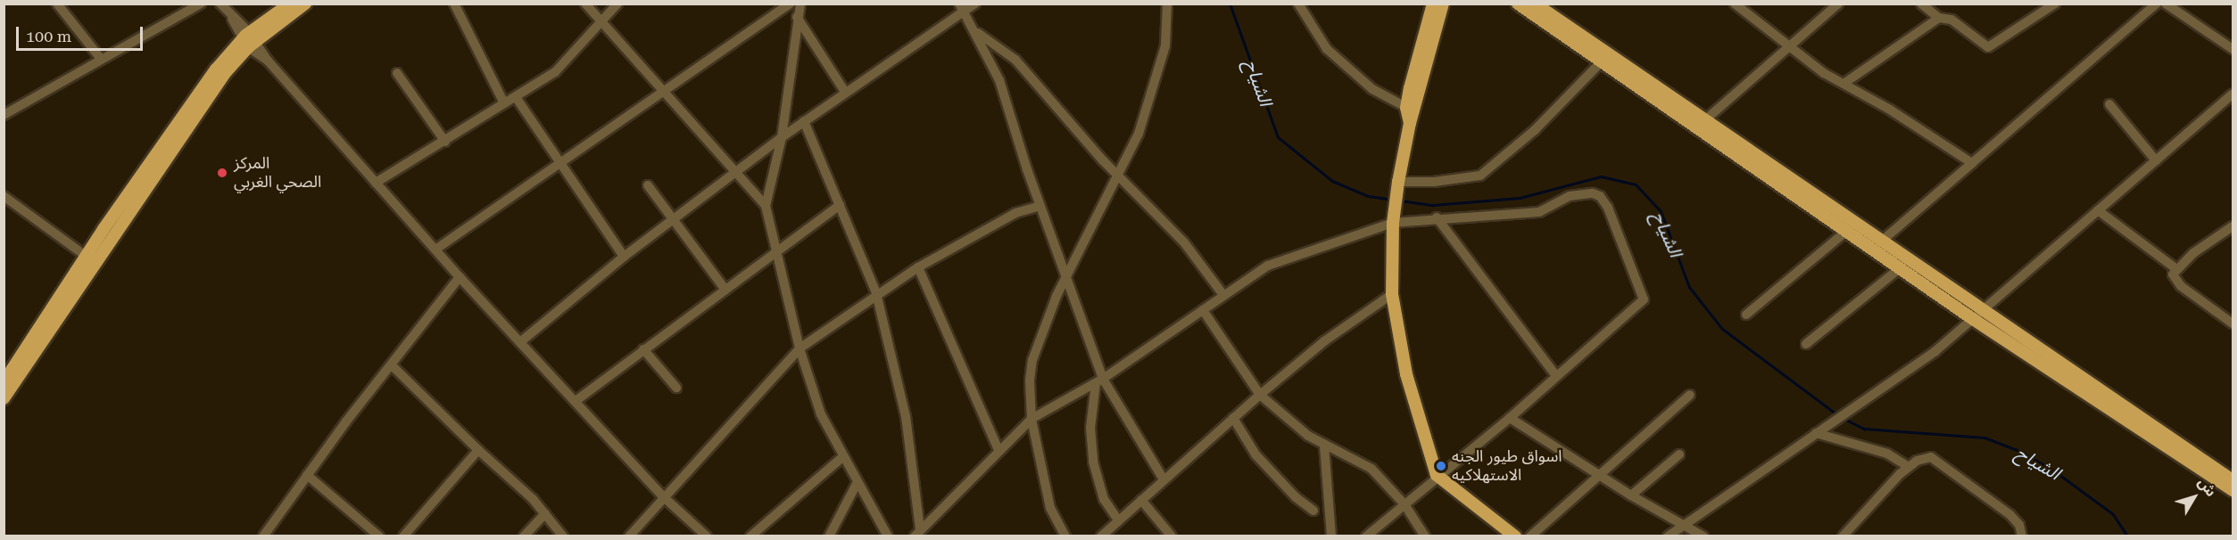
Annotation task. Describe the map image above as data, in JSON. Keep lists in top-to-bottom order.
{
  "water": ["الشياح"],
  "places": ["المركز الصحي الغربي", "اسواق طيور الجنه الاستهلاكيه"],
  "scale_bar": "100 m",
  "north": "top right"
}
